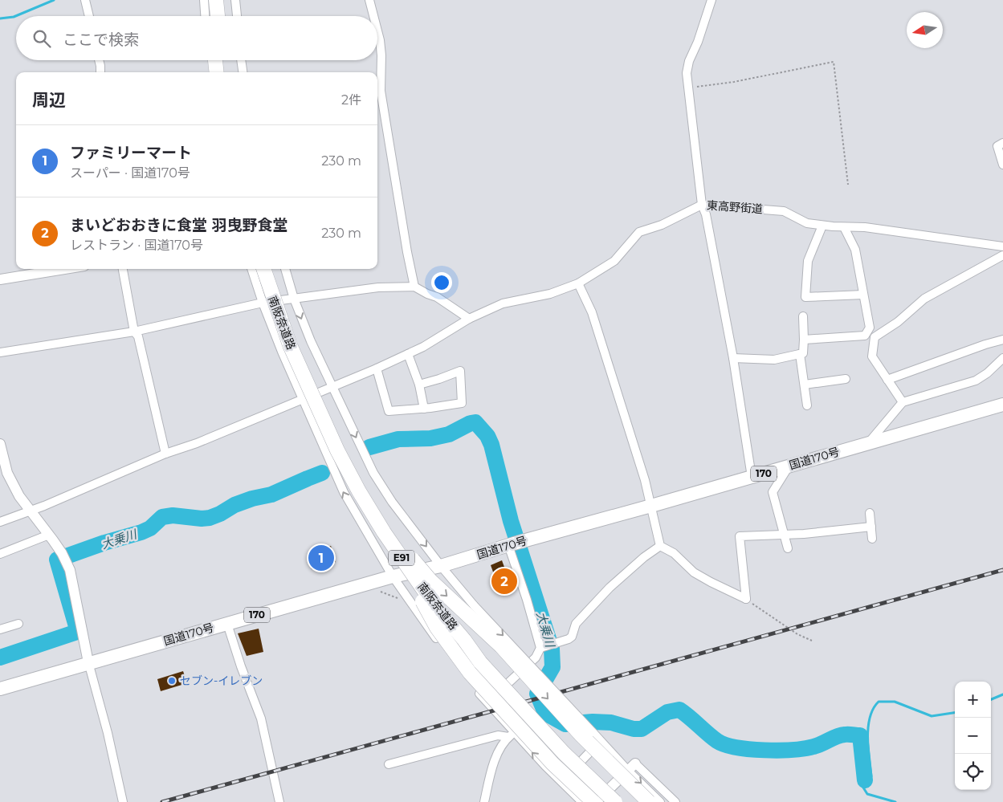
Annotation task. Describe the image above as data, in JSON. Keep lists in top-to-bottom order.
{
  "streets": {
    "highway": [
      "南阪奈道路",
      "国道170号",
      "170",
      "E91"
    ],
    "street": ["東高野街道"]
  },
  "water": ["大乗川"],
  "places": ["セブン-イレブン"],
  "north": "left",
  "page": {
    "search": "ここで検索",
    "heading": ["周辺", "2件"],
    "list": [
      {
        "mark": "1",
        "name": "ファミリーマート",
        "note": "スーパー · 国道170号",
        "value": "230 m"
      },
      {
        "mark": "2",
        "name": "まいどおおきに食堂 羽曳野食堂",
        "note": "レストラン · 国道170号",
        "value": "230 m"
      }
    ],
    "pins": ["1", "2"],
    "map_buttons": ["+", "−"]
  }
}
